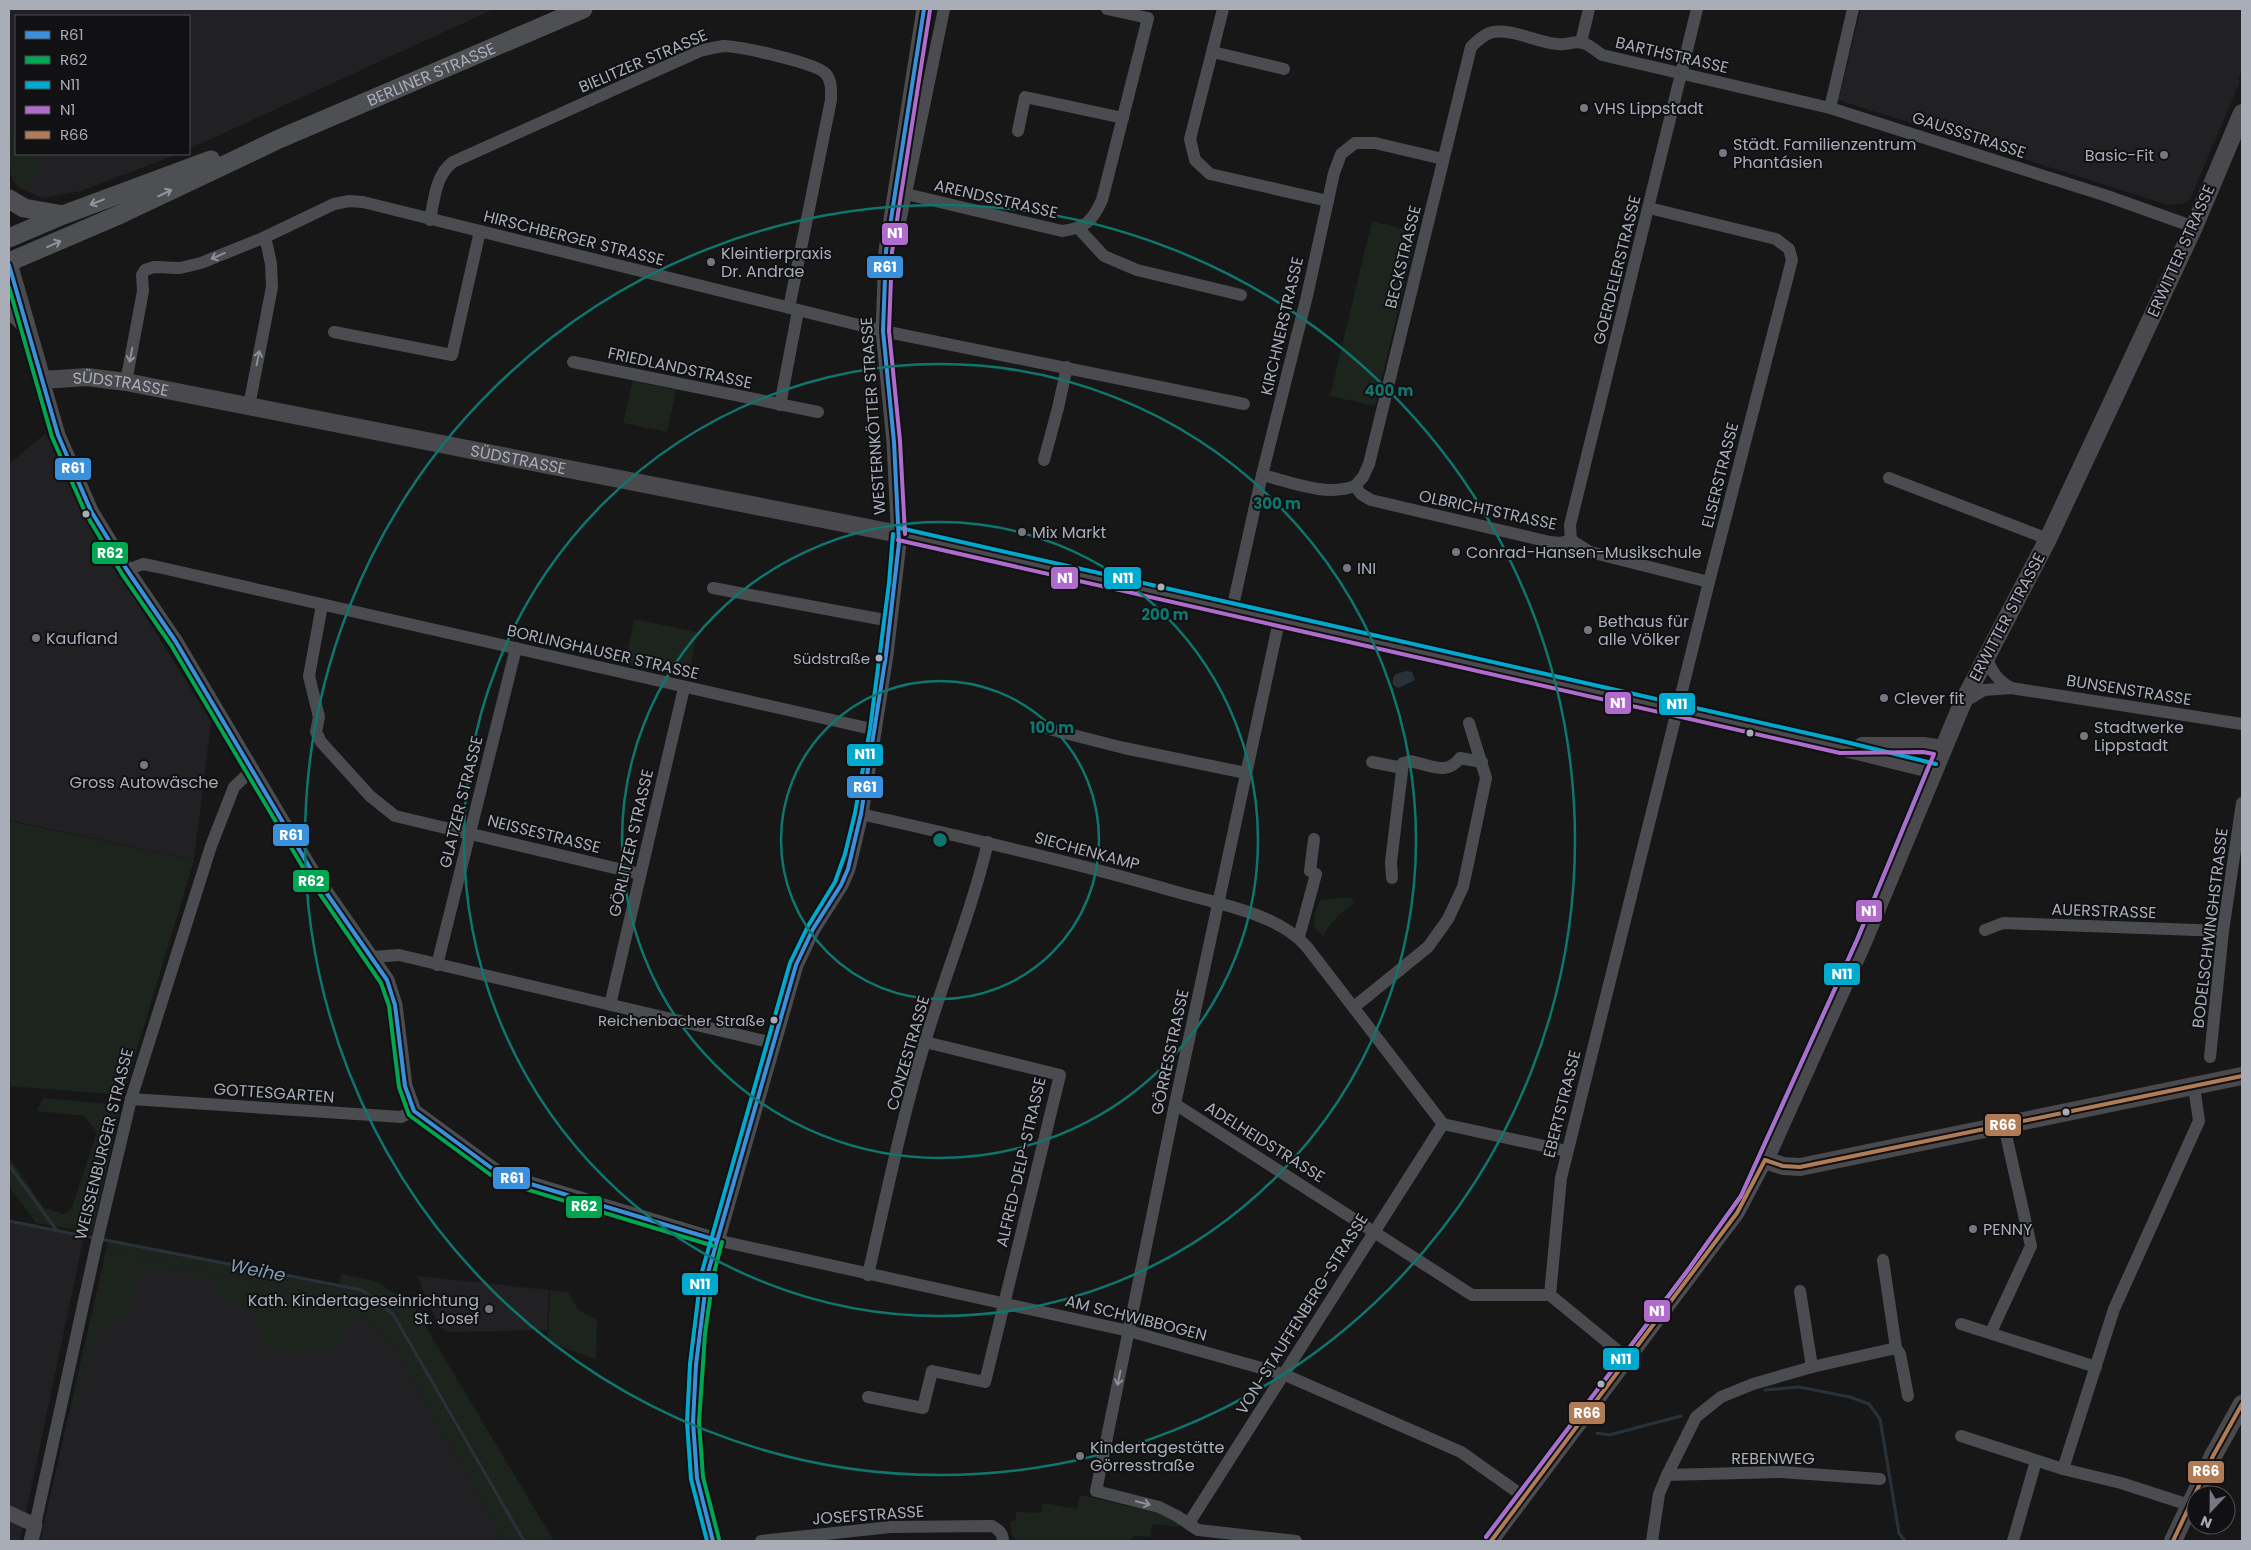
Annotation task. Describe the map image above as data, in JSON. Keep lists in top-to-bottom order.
{
  "streets": {
    "main road": ["BERLINER STRASSE", "ERWITTER STRASSE", "SÜDSTRASSE"],
    "street": [
      "BARTHSTRASSE",
      "BIELITZER STRASSE",
      "GAUSSSTRASSE",
      "ARENDSSTRASSE",
      "HIRSCHBERGER STRASSE",
      "BECKSTRASSE",
      "GOERDELERSTRASSE",
      "KIRCHNERSTRASSE",
      "FRIEDLANDSTRASSE",
      "WESTERNKÖTTER STRASSE",
      "ELSERSTRASSE",
      "OLBRICHTSTRASSE",
      "BORLINGHAUSER STRASSE",
      "BUNSENSTRASSE",
      "GLATZER STRASSE",
      "NEISSESTRASSE",
      "GÖRLITZER STRASSE",
      "SIECHENKAMP",
      "AUERSTRASSE",
      "BODELSCHWINGHSTRASSE",
      "GÖRRESSTRASSE",
      "CONZESTRASSE",
      "GOTTESGARTEN",
      "EBERTSTRASSE",
      "ADELHEIDSTRASSE",
      "WEISSENBURGER STRASSE",
      "ALFRED-DELP-STRASSE",
      "VON-STAUFFENBERG-STRASSE",
      "AM SCHWIBBOGEN",
      "REBENWEG",
      "JOSEFSTRASSE"
    ]
  },
  "crossings": [
    ["BARTHSTRASSE", "GAUSSSTRASSE"],
    ["BARTHSTRASSE", "BECKSTRASSE"],
    ["BARTHSTRASSE", "GOERDELERSTRASSE"],
    ["BIELITZER STRASSE", "HIRSCHBERGER STRASSE"],
    ["GAUSSSTRASSE", "ERWITTER STRASSE"],
    ["ARENDSSTRASSE", "WESTERNKÖTTER STRASSE"],
    ["HIRSCHBERGER STRASSE", "SÜDSTRASSE"],
    ["HIRSCHBERGER STRASSE", "WESTERNKÖTTER STRASSE"],
    ["ERWITTER STRASSE", "SÜDSTRASSE"],
    ["ERWITTER STRASSE", "BUNSENSTRASSE"],
    ["ERWITTER STRASSE", "AM SCHWIBBOGEN"],
    ["BECKSTRASSE", "KIRCHNERSTRASSE"],
    ["BECKSTRASSE", "OLBRICHTSTRASSE"],
    ["GOERDELERSTRASSE", "ELSERSTRASSE"],
    ["GOERDELERSTRASSE", "OLBRICHTSTRASSE"],
    ["KIRCHNERSTRASSE", "SÜDSTRASSE"],
    ["SÜDSTRASSE", "WESTERNKÖTTER STRASSE"],
    ["SÜDSTRASSE", "ELSERSTRASSE"],
    ["SÜDSTRASSE", "GÖRRESSTRASSE"],
    ["SÜDSTRASSE", "EBERTSTRASSE"],
    ["WESTERNKÖTTER STRASSE", "BORLINGHAUSER STRASSE"],
    ["WESTERNKÖTTER STRASSE", "SIECHENKAMP"],
    ["WESTERNKÖTTER STRASSE", "AM SCHWIBBOGEN"],
    ["ELSERSTRASSE", "OLBRICHTSTRASSE"],
    ["ELSERSTRASSE", "EBERTSTRASSE"],
    ["BORLINGHAUSER STRASSE", "GLATZER STRASSE"],
    ["BORLINGHAUSER STRASSE", "GÖRLITZER STRASSE"],
    ["GLATZER STRASSE", "NEISSESTRASSE"],
    ["NEISSESTRASSE", "GÖRLITZER STRASSE"],
    ["SIECHENKAMP", "GÖRRESSTRASSE"],
    ["SIECHENKAMP", "CONZESTRASSE"],
    ["SIECHENKAMP", "VON-STAUFFENBERG-STRASSE"],
    ["AUERSTRASSE", "BODELSCHWINGHSTRASSE"],
    ["GÖRRESSTRASSE", "ADELHEIDSTRASSE"],
    ["GÖRRESSTRASSE", "VON-STAUFFENBERG-STRASSE"],
    ["GÖRRESSTRASSE", "AM SCHWIBBOGEN"],
    ["CONZESTRASSE", "ALFRED-DELP-STRASSE"],
    ["CONZESTRASSE", "AM SCHWIBBOGEN"],
    ["GOTTESGARTEN", "WEISSENBURGER STRASSE"],
    ["EBERTSTRASSE", "ADELHEIDSTRASSE"],
    ["ADELHEIDSTRASSE", "VON-STAUFFENBERG-STRASSE"],
    ["ALFRED-DELP-STRASSE", "AM SCHWIBBOGEN"],
    ["VON-STAUFFENBERG-STRASSE", "AM SCHWIBBOGEN"]
  ],
  "water": ["Weihe"],
  "places": [
    "VHS Lippstadt",
    "Städt. Familienzentrum Phantásien",
    "Basic-Fit",
    "Kleintierpraxis Dr. Andrae",
    "Mix Markt",
    "Conrad-Hansen-Musikschule",
    "INI",
    "Bethaus für alle Völker",
    "Kaufland",
    "Südstraße",
    "Clever fit",
    "Stadtwerke Lippstadt",
    "Gross Autowäsche",
    "Reichenbacher Straße",
    "PENNY",
    "Kath. Kindertageseinrichtung St. Josef",
    "Kindertagestätte Görresstraße"
  ],
  "lines": [
    "transit line R61",
    "transit line N1",
    "transit line R62",
    "transit line N11",
    "transit line R66"
  ],
  "legend": [
    "R61",
    "R62",
    "N11",
    "N1",
    "R66"
  ],
  "north": "bottom",
  "rings": [
    "400 m",
    "300 m",
    "200 m",
    "100 m"
  ]
}
